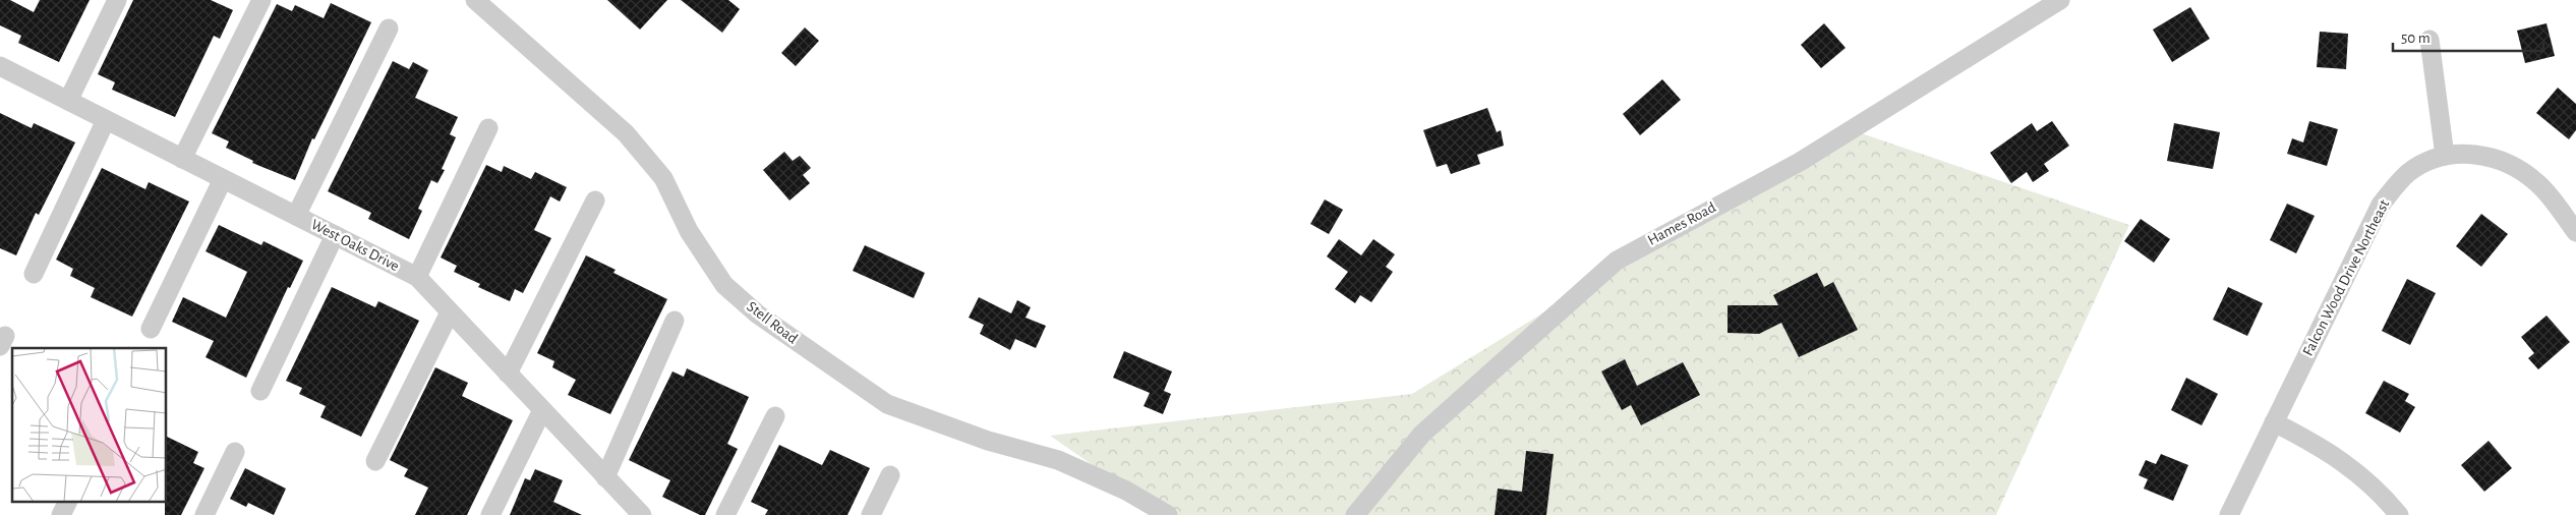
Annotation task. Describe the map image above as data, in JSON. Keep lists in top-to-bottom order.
{
  "streets": {
    "street": [
      "Hames Road",
      "West Oaks Drive",
      "Falcon Wood Drive Northeast",
      "Stell Road"
    ]
  },
  "scale_bar": "50 m"
}
